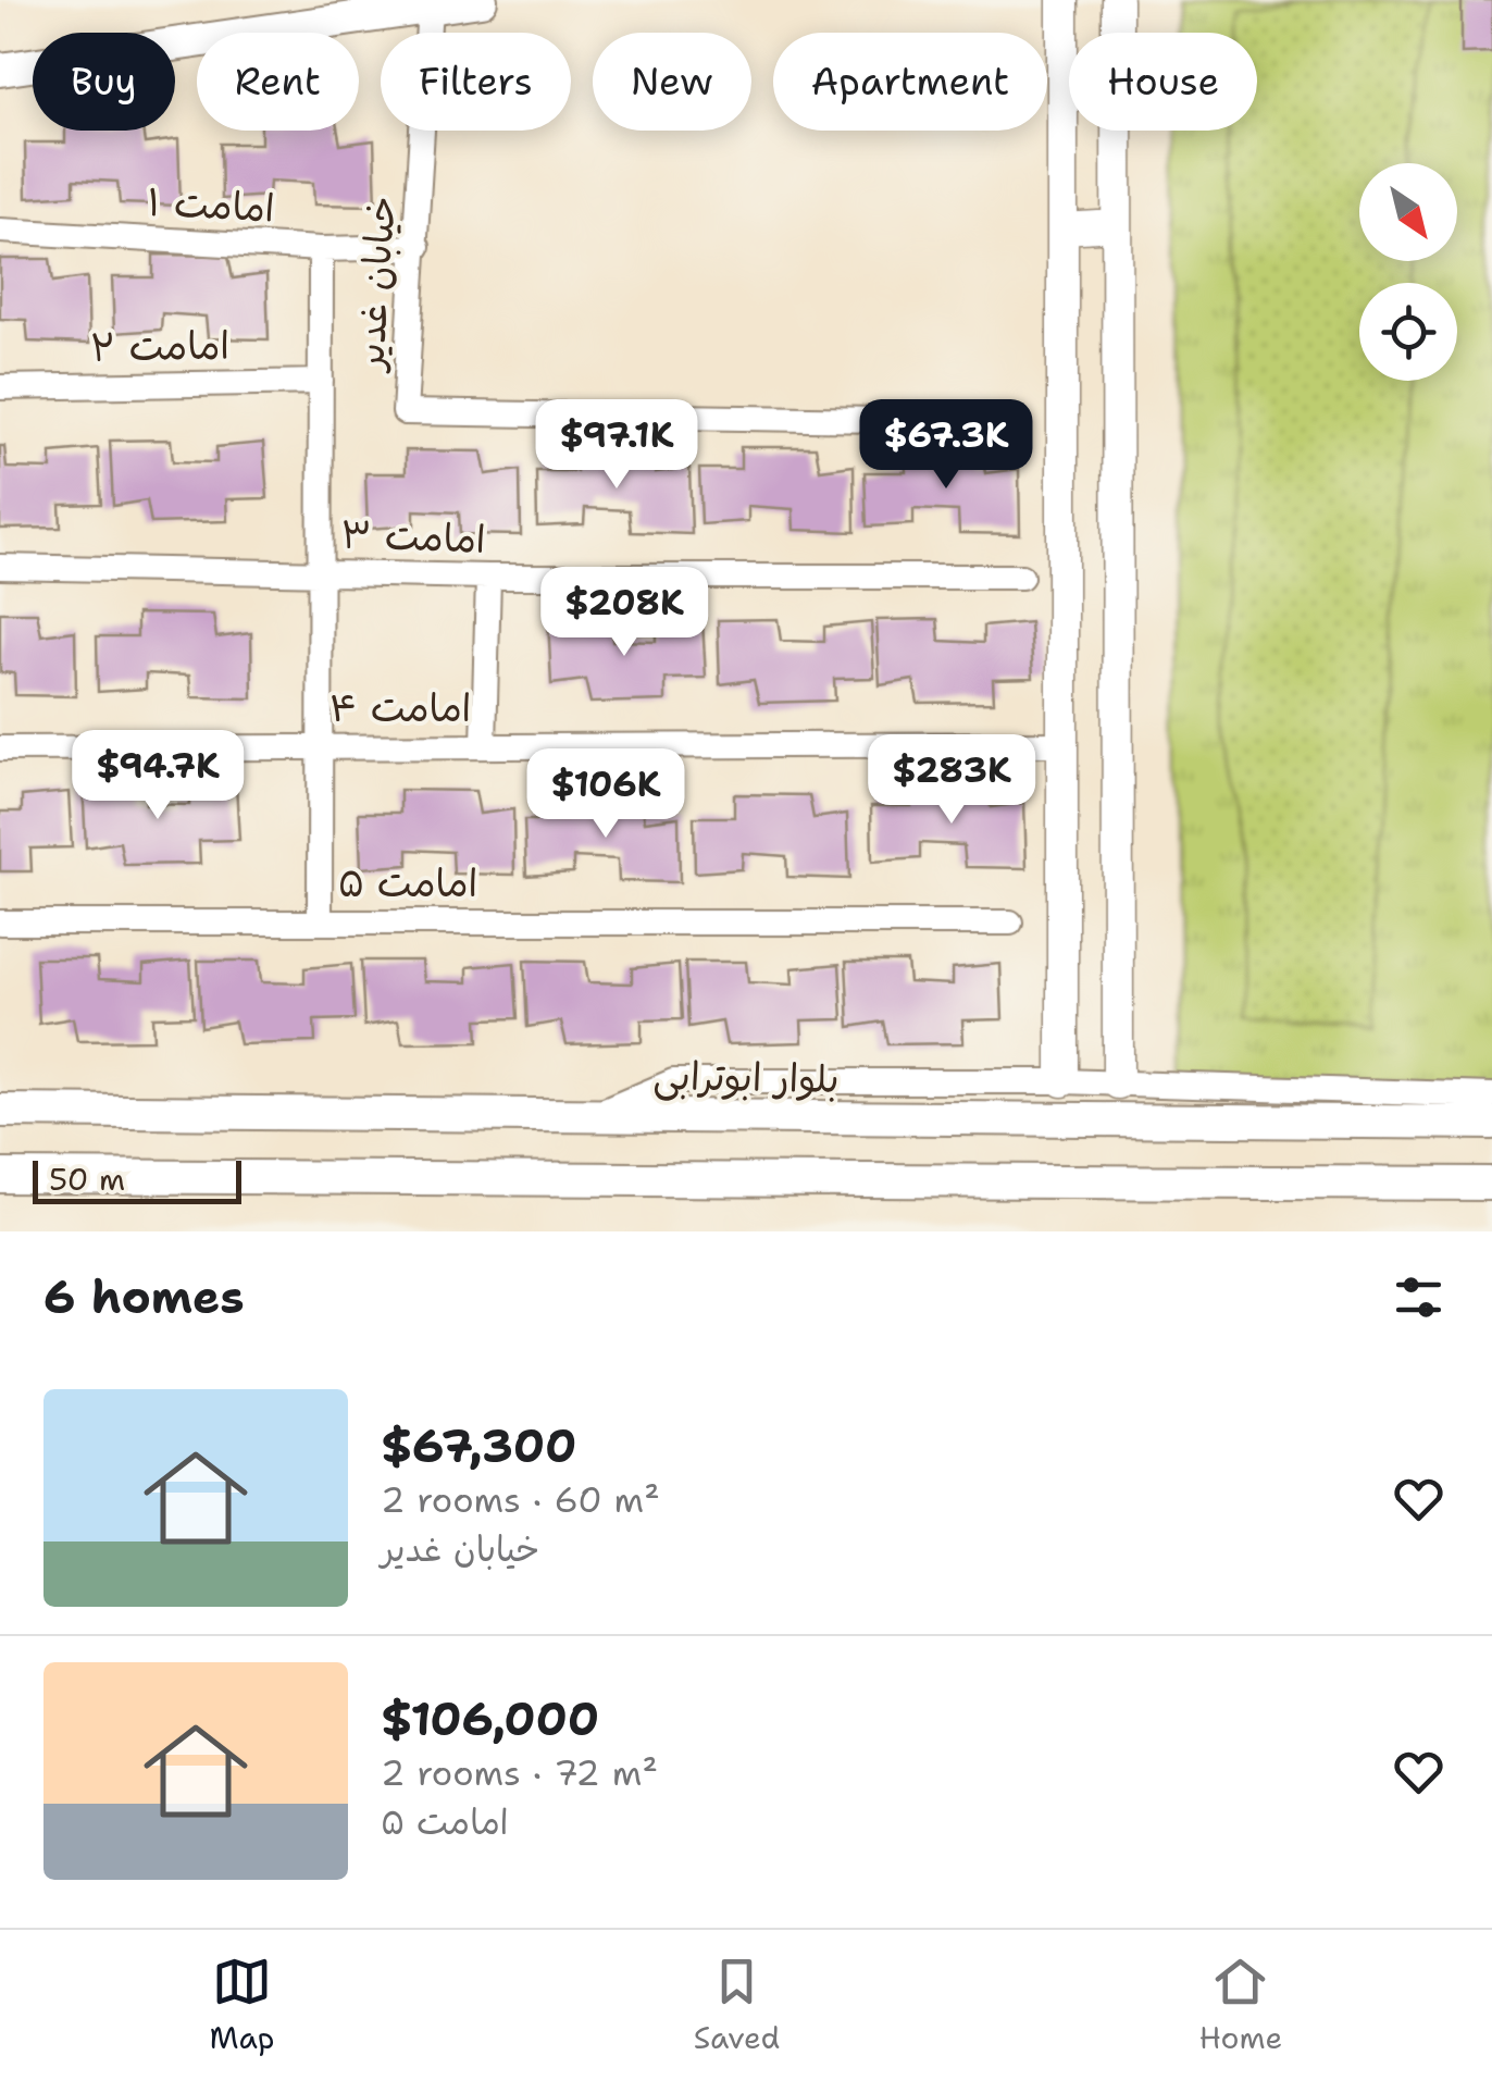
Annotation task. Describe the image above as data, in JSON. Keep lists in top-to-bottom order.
{
  "streets": {
    "main road": ["بلوار ابوترابی"],
    "street": [
      "امامت ۱",
      "خیابان غدیر",
      "امامت ۲",
      "امامت ۳",
      "امامت ۴",
      "امامت ۵"
    ]
  },
  "crossings": [
    ["امامت ۱", "خیابان غدیر"]
  ],
  "scale_bar": "50 m",
  "north": "bottom right",
  "page": {
    "chip": [
      "Buy",
      "Rent",
      "Filters",
      "New",
      "Apartment",
      "House"
    ],
    "price": [
      "$97.1K",
      "$67.3K",
      "$208K",
      "$94.7K",
      "$283K",
      "$106K"
    ],
    "scale": "50 m",
    "heading": "6 homes",
    "list": [
      {
        "name": "$67,300",
        "note": "2 rooms · 60 m² · خیابان غدیر"
      },
      {
        "name": "$106,000",
        "note": "2 rooms · 72 m² · امامت ۵"
      }
    ],
    "tabs": ["Map", "Saved", "Home"]
  }
}
